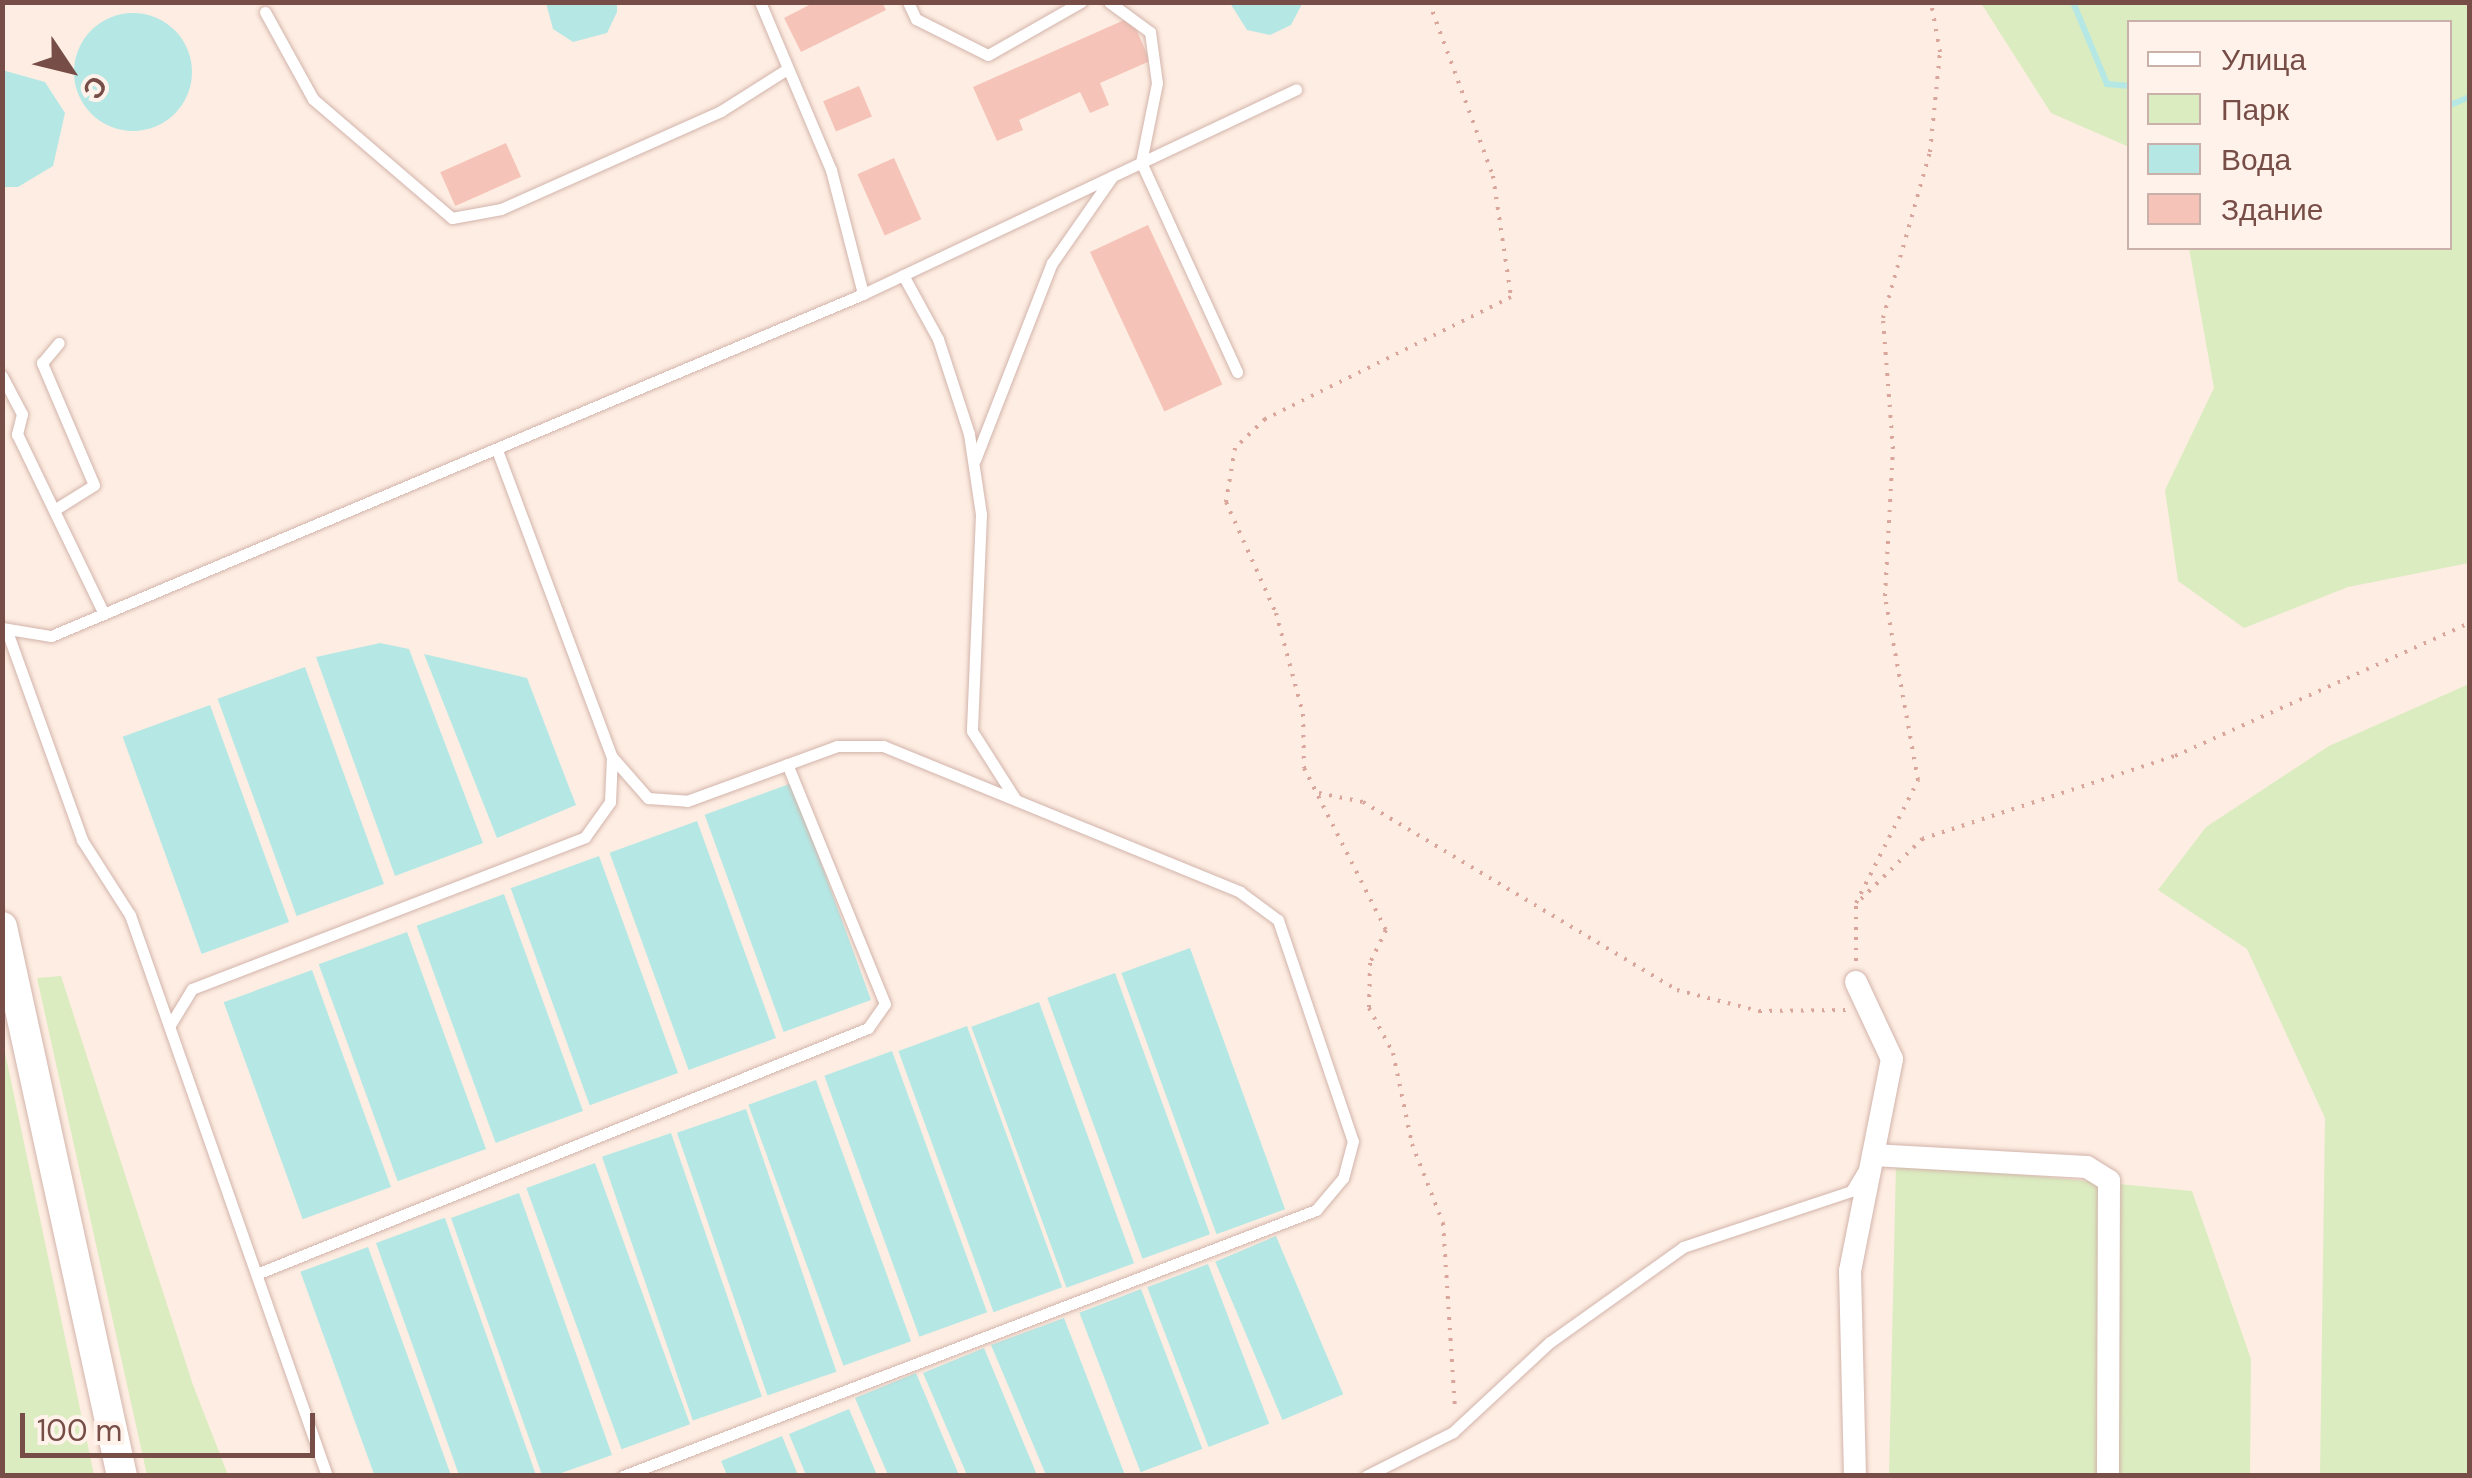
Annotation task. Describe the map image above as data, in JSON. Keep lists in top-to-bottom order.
{
  "legend": [
    "Улица",
    "Парк",
    "Вода",
    "Здание"
  ],
  "scale_bar": "100 m",
  "north": "bottom right"
}
